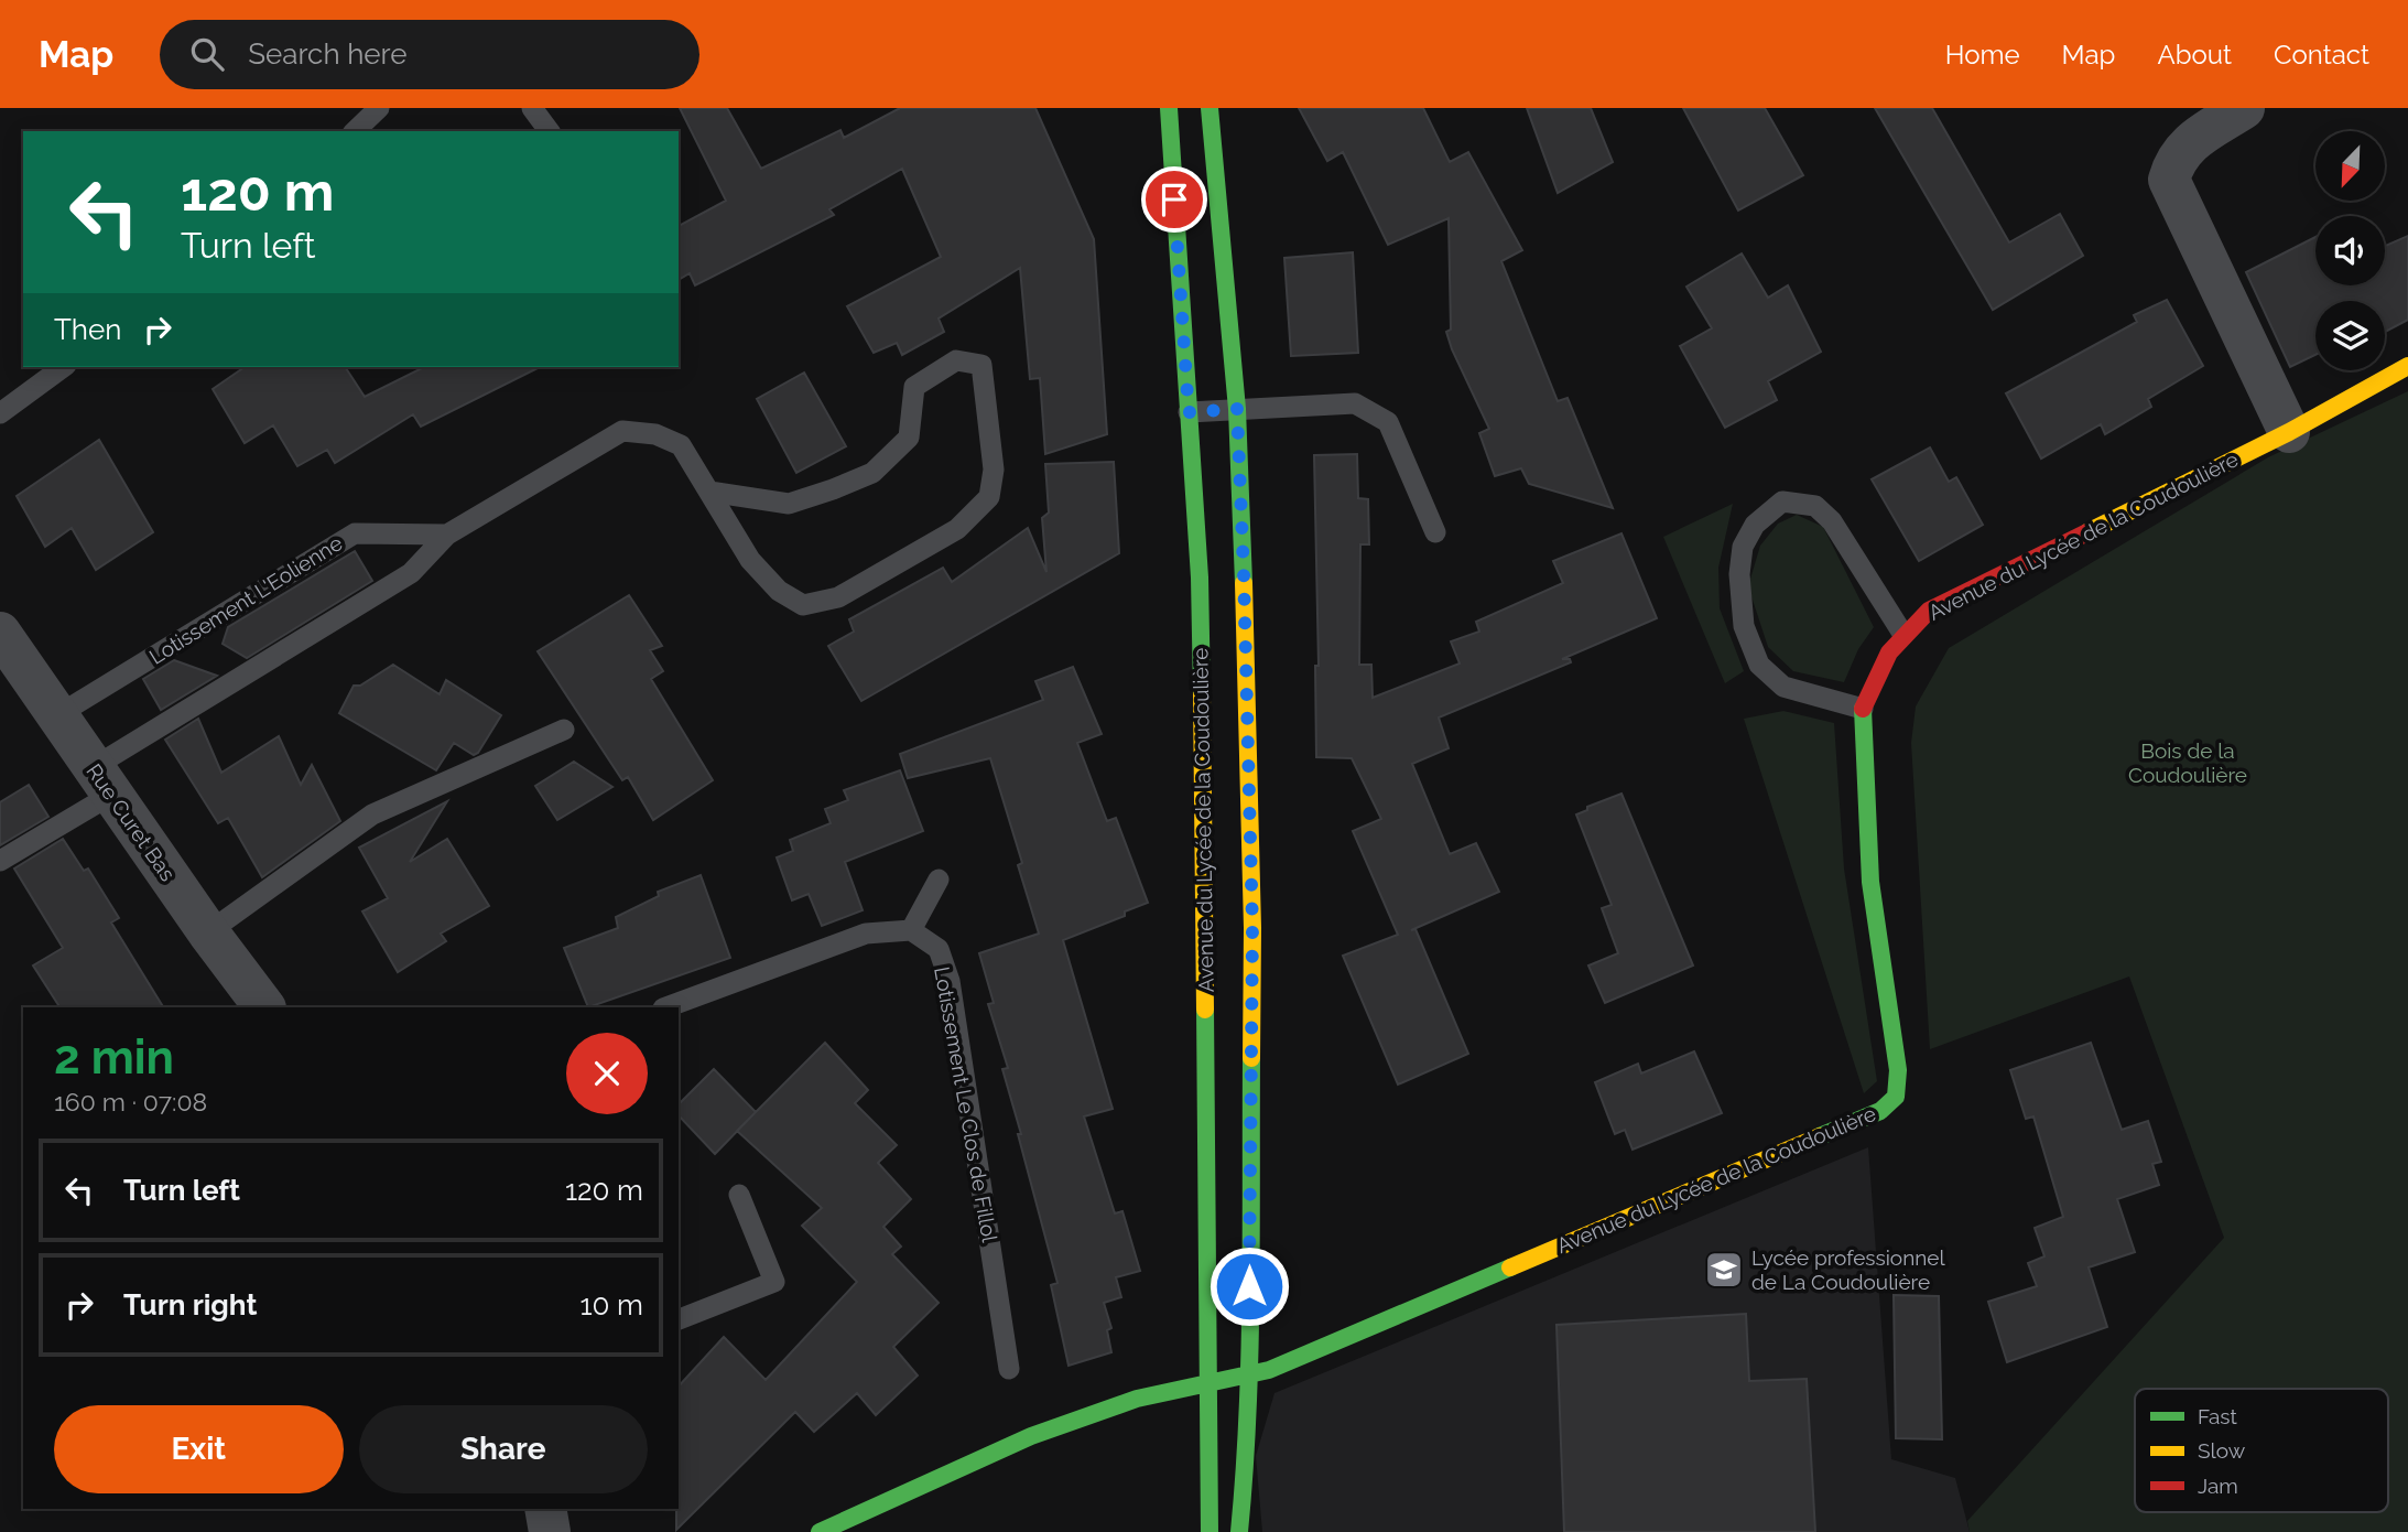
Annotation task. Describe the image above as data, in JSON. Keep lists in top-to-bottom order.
{
  "streets": {
    "street": ["Avenue du Lycée de la Coudoulière", "Rue Curet Bas"],
    "lane": ["Lotissement L'Eolienne", "Lotissement Le Clos de Fillol"]
  },
  "crossings": [
    ["Lotissement L'Eolienne", "Rue Curet Bas"]
  ],
  "parks": ["Bois de la Coudoulière"],
  "places": {
    "school or university": ["Lycée professionnel de La Coudoulière"]
  },
  "legend": ["Fast", "Slow", "Jam"],
  "north": "bottom left",
  "page": {
    "header": "Map",
    "search": "Search here",
    "nav": [
      "Home",
      "Map",
      "About",
      "Contact"
    ],
    "turn": ["120 m", "Turn left"],
    "then": "Then",
    "heading": ["2 min", "160 m · 07:08"],
    "list": [
      {
        "name": "Turn left",
        "value": "120 m"
      },
      {
        "name": "Turn right",
        "value": "10 m"
      }
    ],
    "buttons": ["Exit", "Share"]
  }
}
